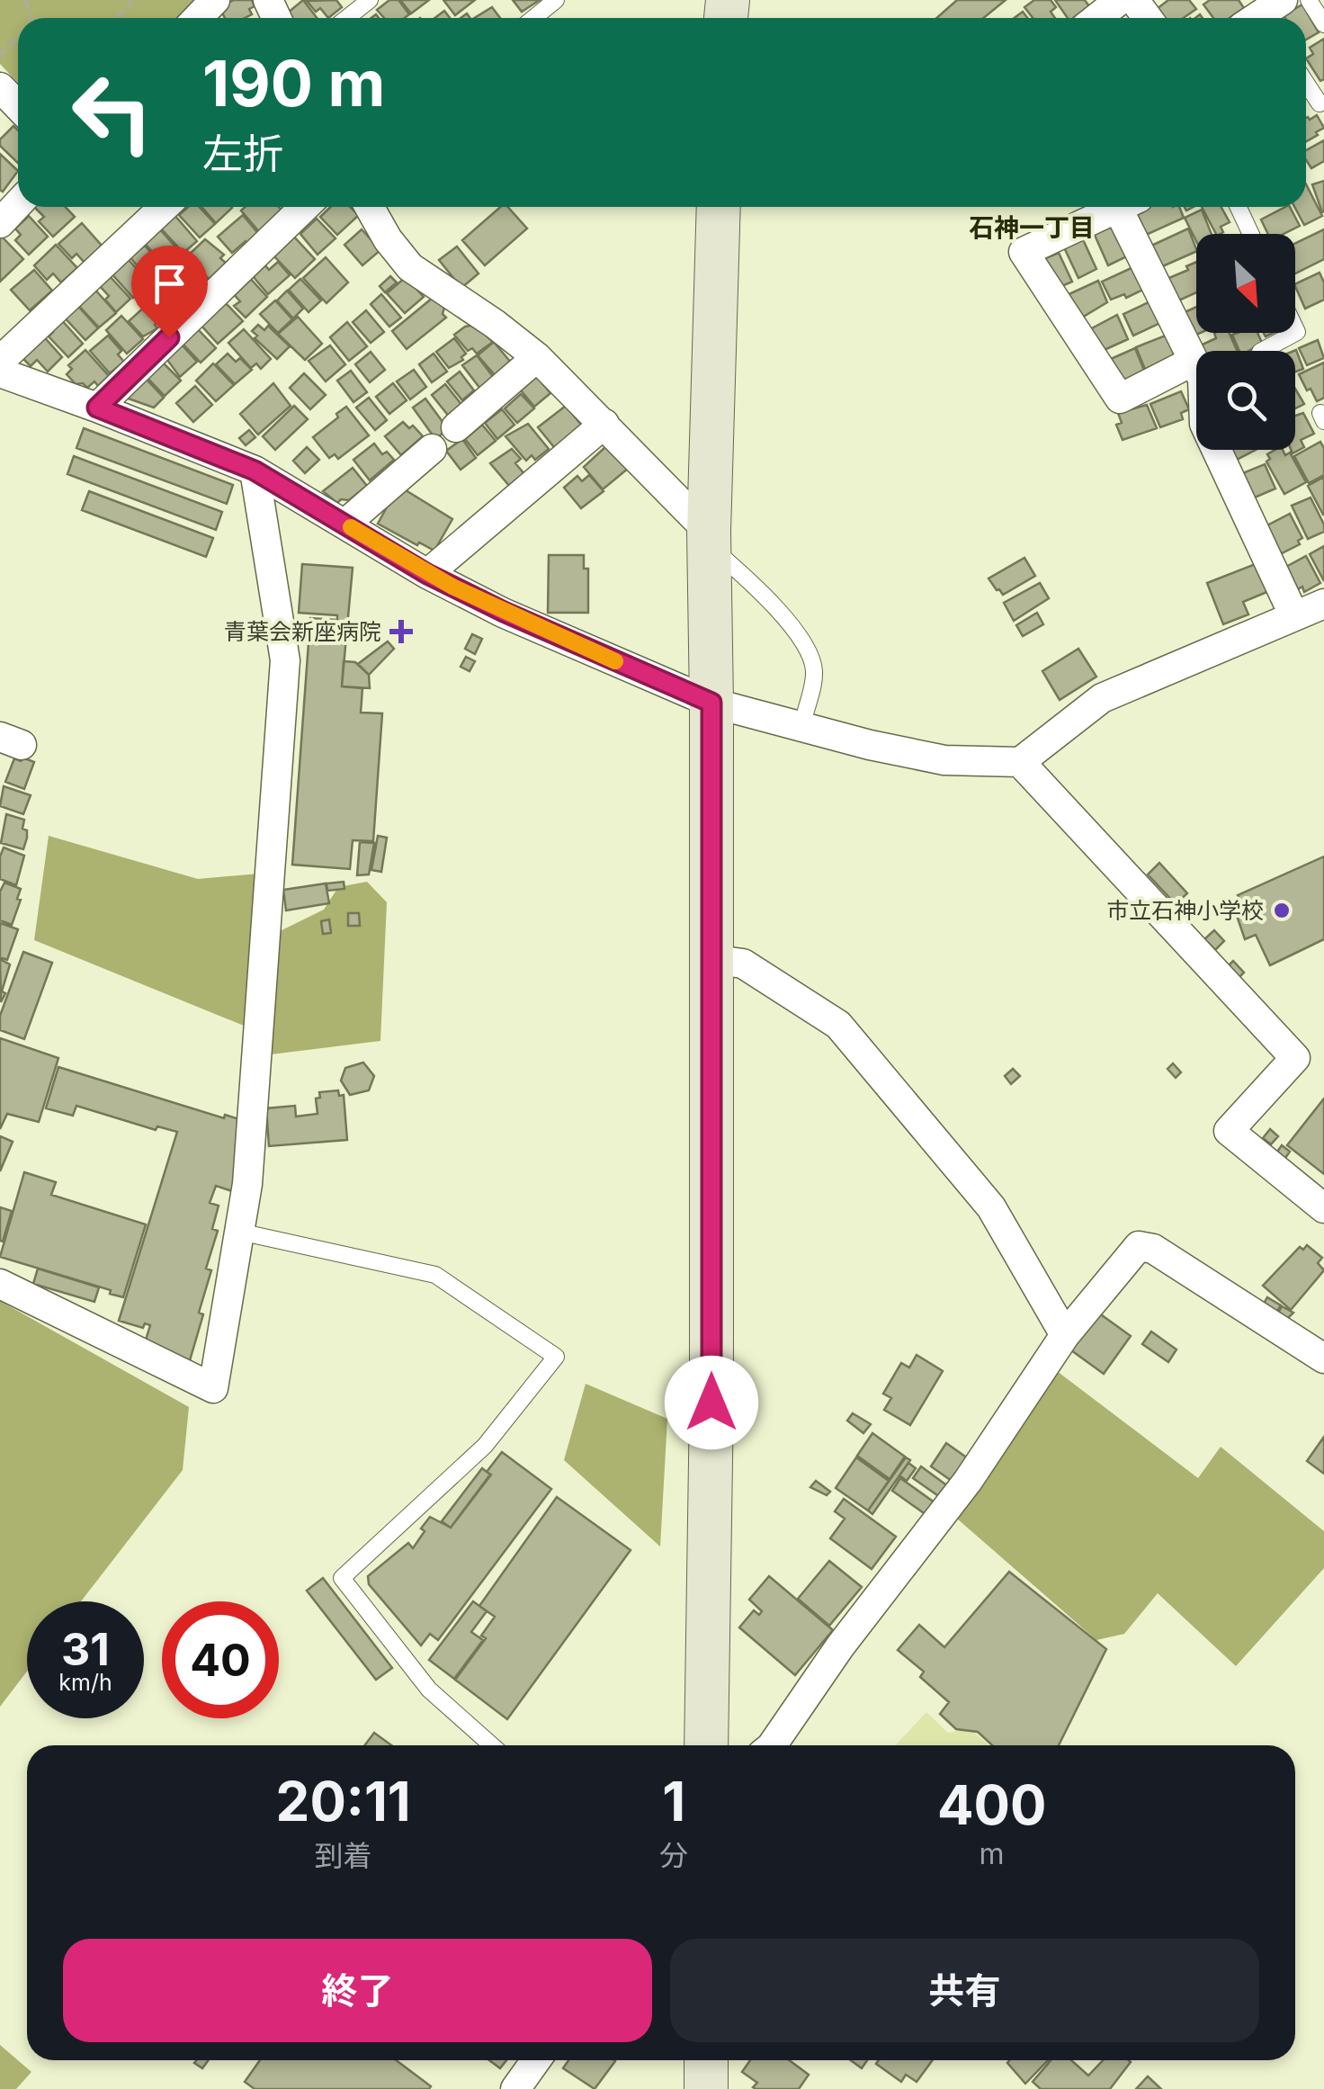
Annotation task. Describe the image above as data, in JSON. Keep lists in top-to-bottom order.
{
  "districts": ["石神一丁目"],
  "places": {
    "health": ["青葉会新座病院"],
    "other": ["市立石神小学校"]
  },
  "north": "bottom right",
  "page": {
    "turn": ["190 m", "左折"],
    "speed": "31 km/h",
    "limit": "40",
    "eta": [
      "20:11",
      "到着",
      "1",
      "分",
      "400",
      "m"
    ],
    "buttons": ["終了", "共有"]
  }
}
